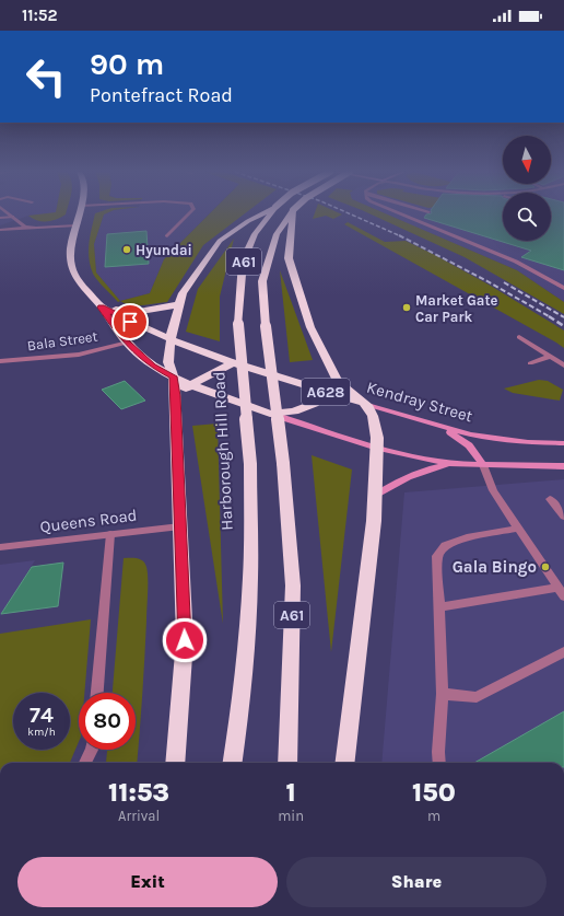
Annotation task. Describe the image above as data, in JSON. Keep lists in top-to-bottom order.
{
  "streets": {
    "highway": [
      "A61",
      "A628",
      "Kendray Street",
      "Harborough Hill Road"
    ],
    "street": ["Bala Street", "Queens Road"]
  },
  "crossings": [
    ["A61", "A628"],
    ["A61", "Kendray Street"],
    ["A61", "Queens Road"],
    ["Bala Street", "A628"],
    ["A628", "Kendray Street"]
  ],
  "places": ["Hyundai", "Market Gate Car Park", "Gala Bingo"],
  "north": "bottom",
  "page": {
    "status": "11:52",
    "turn": ["90 m", "Pontefract Road"],
    "speed": "74 km/h",
    "limit": "80",
    "eta": [
      "11:53",
      "Arrival",
      "1",
      "min",
      "150",
      "m"
    ],
    "buttons": ["Exit", "Share"]
  }
}
